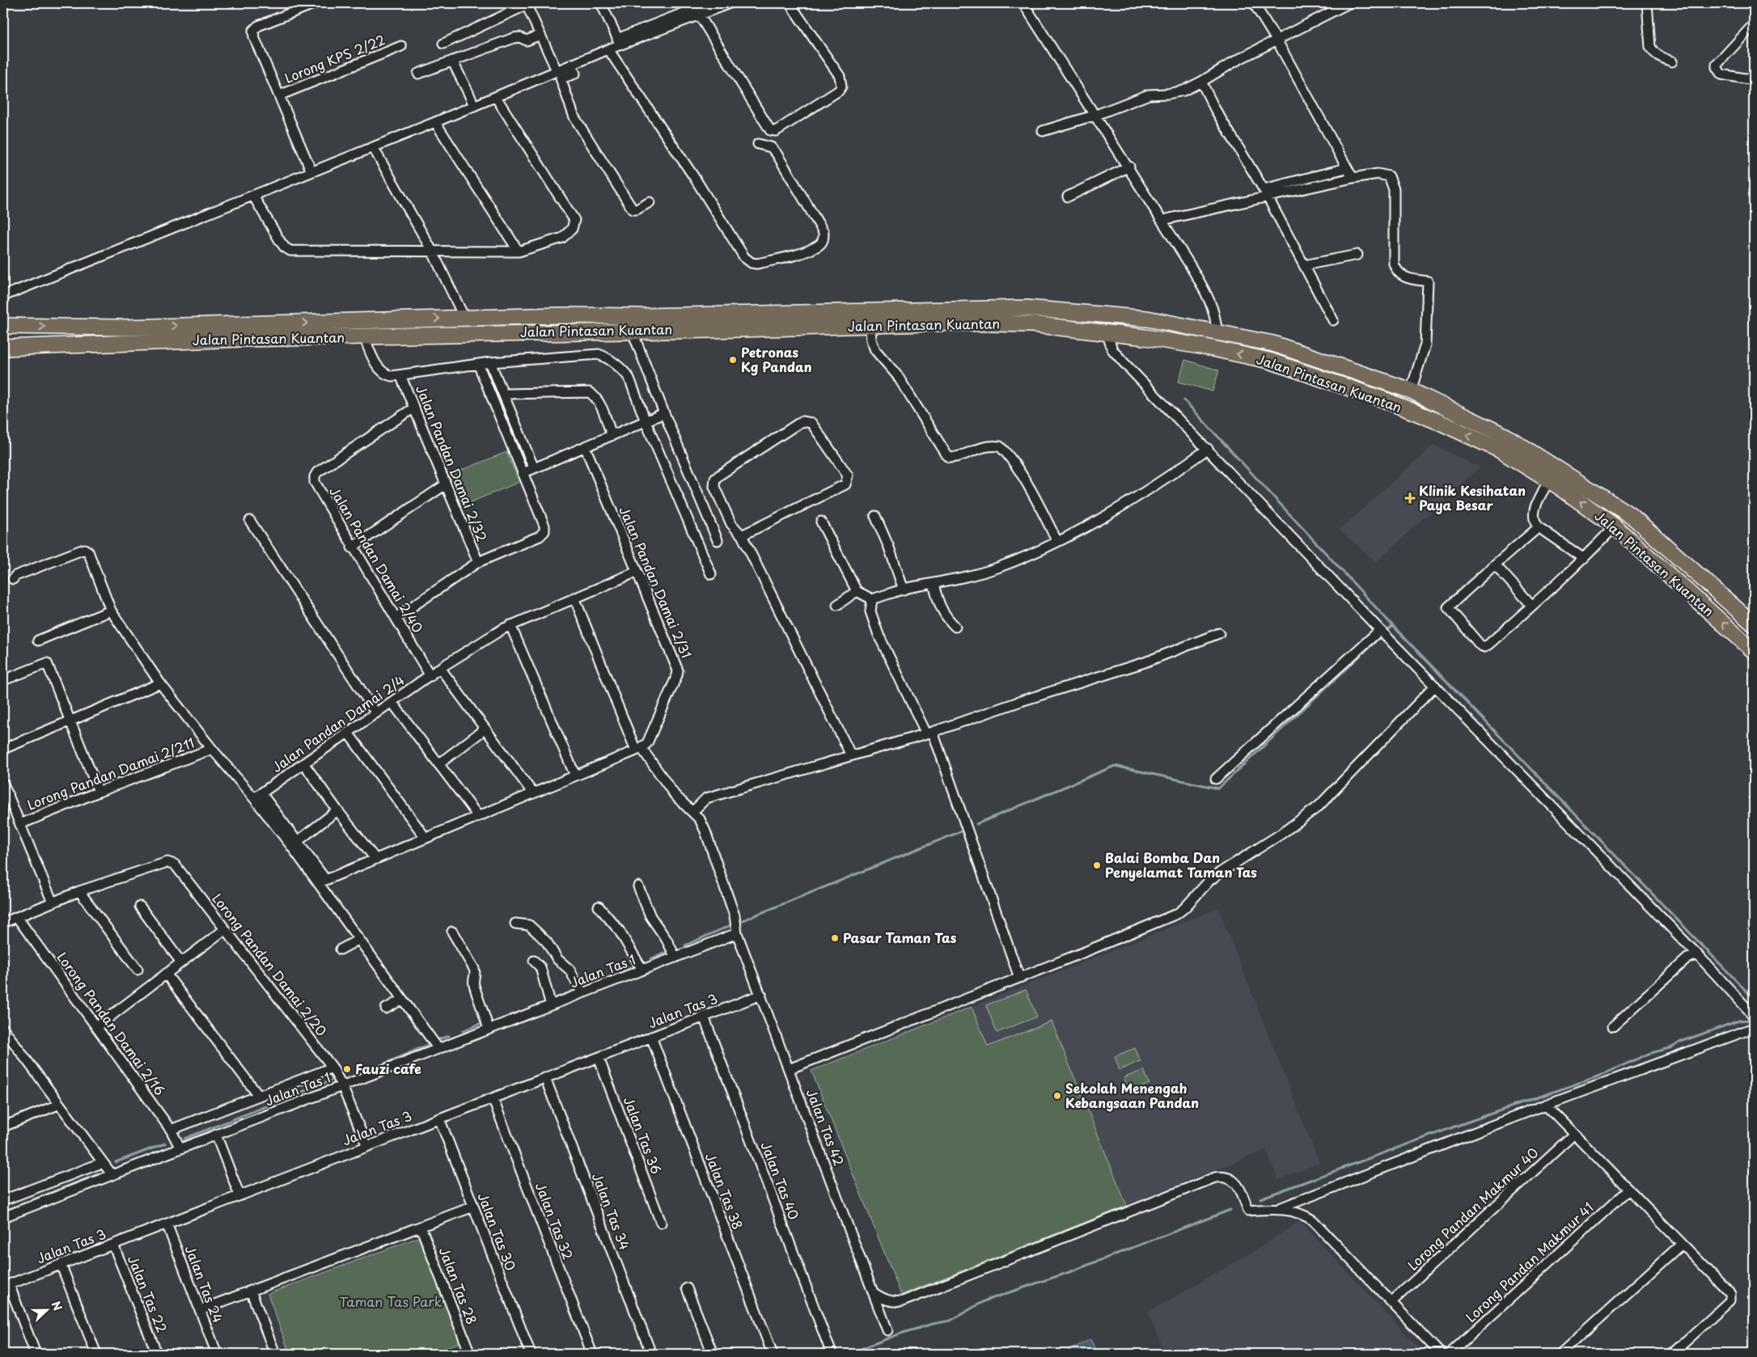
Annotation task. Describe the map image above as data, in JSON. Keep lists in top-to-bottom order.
{
  "streets": {
    "highway": ["Jalan Pintasan Kuantan"],
    "street": [
      "Lorong KPS 2/22",
      "Jalan Pandan Damai 2/32",
      "Jalan Pandan Damai 2/40",
      "Jalan Pandan Damai 2/31",
      "Jalan Pandan Damai 2/4",
      "Lorong Pandan Damai 2/211",
      "Lorong Pandan Damai 2/20",
      "Jalan Tas 1",
      "Jalan Tas 3",
      "Lorong Pandan Damai 2/16",
      "Jalan Tas 42",
      "Jalan Tas 36",
      "Jalan Tas 40",
      "Jalan Tas 38",
      "Lorong Pandan Makmur 40",
      "Jalan Tas 34",
      "Jalan Tas 32",
      "Jalan Tas 30",
      "Lorong Pandan Makmur 41",
      "Jalan Tas 24",
      "Jalan Tas 28",
      "Jalan Tas 22"
    ]
  },
  "crossings": [
    ["Jalan Pandan Damai 2/32", "Jalan Pandan Damai 2/40"],
    ["Jalan Pandan Damai 2/40", "Jalan Pandan Damai 2/4"],
    ["Jalan Pandan Damai 2/31", "Jalan Pandan Damai 2/4"],
    ["Jalan Pandan Damai 2/31", "Jalan Tas 42"],
    ["Jalan Pandan Damai 2/4", "Jalan Tas 42"],
    ["Lorong Pandan Damai 2/20", "Jalan Tas 1"],
    ["Lorong Pandan Damai 2/20", "Jalan Tas 3"],
    ["Jalan Tas 1", "Lorong Pandan Damai 2/16"],
    ["Jalan Tas 1", "Jalan Tas 42"],
    ["Jalan Tas 3", "Jalan Tas 42"],
    ["Jalan Tas 3", "Jalan Tas 36"],
    ["Jalan Tas 3", "Jalan Tas 40"],
    ["Jalan Tas 3", "Jalan Tas 38"],
    ["Jalan Tas 3", "Jalan Tas 34"],
    ["Jalan Tas 3", "Jalan Tas 32"],
    ["Jalan Tas 3", "Jalan Tas 30"],
    ["Jalan Tas 3", "Jalan Tas 24"],
    ["Jalan Tas 3", "Jalan Tas 22"]
  ],
  "parks": ["Taman Tas Park"],
  "places": {
    "other": [
      "Petronas Kg Pandan",
      "Balai Bomba Dan Penyelamat Taman Tas",
      "Pasar Taman Tas",
      "Fauzi cafe",
      "Sekolah Menengah Kebangsaan Pandan"
    ],
    "health": ["Klinik Kesihatan Paya Besar"]
  },
  "north": "right"
}
